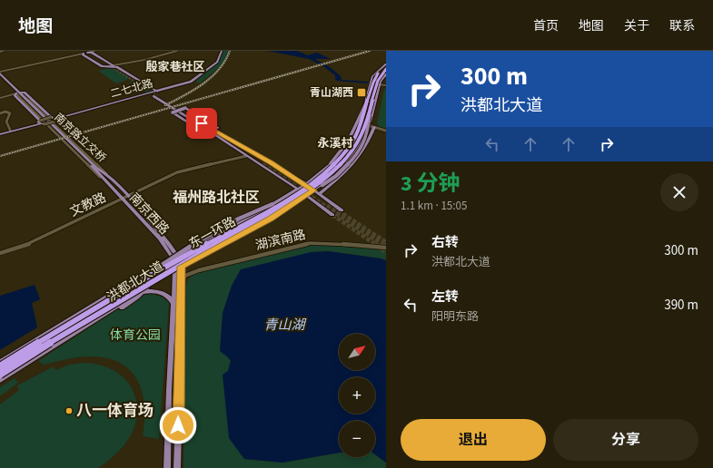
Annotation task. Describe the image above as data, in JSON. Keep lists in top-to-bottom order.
{
  "streets": {
    "highway": ["东一环路"],
    "main road": [
      "二七北路",
      "南京路立交桥",
      "南京西路",
      "洪都北大道"
    ],
    "street": ["文教路", "湖滨南路"]
  },
  "crossings": [
    ["南京路立交桥", "南京西路"],
    ["文教路", "南京西路"],
    ["南京西路", "湖滨南路"],
    ["南京西路", "洪都北大道"],
    ["东一环路", "洪都北大道"]
  ],
  "districts": ["殷家巷社区", "永溪村", "福州路北社区"],
  "water": ["青山湖"],
  "parks": ["体育公园"],
  "places": {
    "transit": ["青山湖西"],
    "other": ["八一体育场"]
  },
  "north": "top right",
  "page": {
    "header": "地图",
    "nav": [
      "首页",
      "地图",
      "关于",
      "联系"
    ],
    "turn": ["300 m", "洪都北大道"],
    "heading": ["3 分钟", "1.1 km · 15:05"],
    "list": [
      {
        "name": "右转",
        "note": "洪都北大道",
        "value": "300 m"
      },
      {
        "name": "左转",
        "note": "阳明东路",
        "value": "390 m"
      }
    ],
    "map_buttons": ["+", "−"],
    "buttons": ["退出", "分享"]
  }
}
